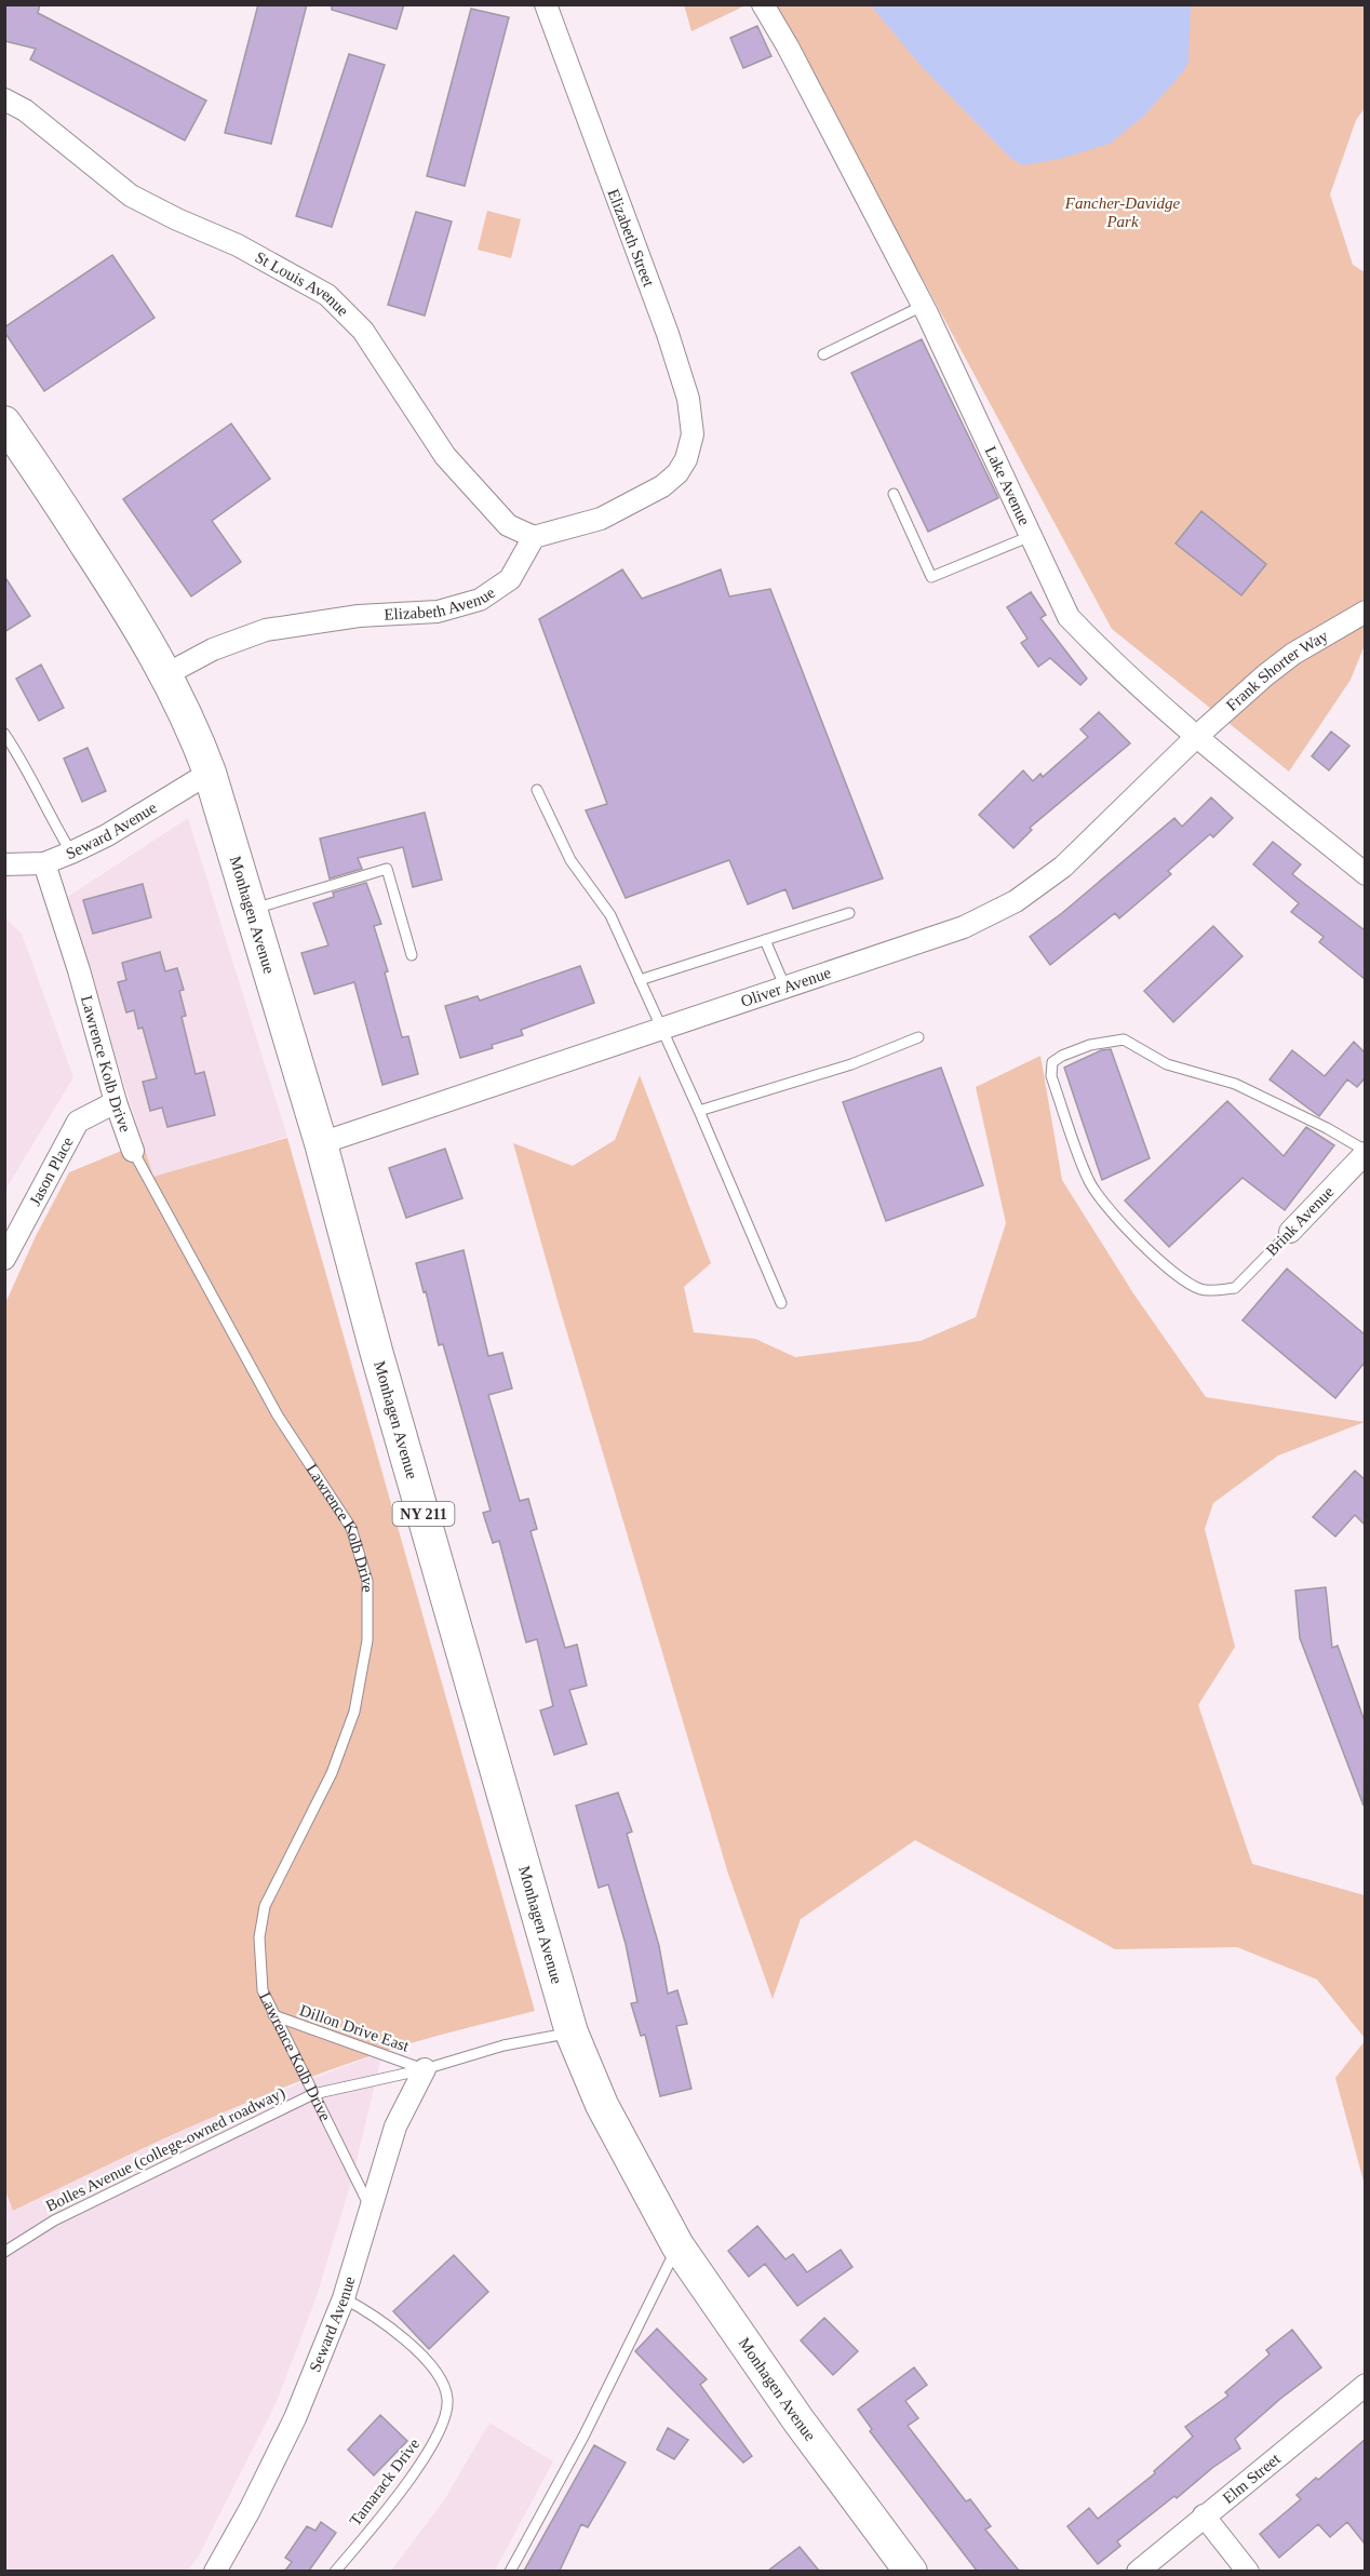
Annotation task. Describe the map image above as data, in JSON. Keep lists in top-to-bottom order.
{
  "streets": {
    "main road": ["Monhagen Avenue", "NY 211"],
    "street": [
      "Elizabeth Street",
      "St Louis Avenue",
      "Lake Avenue",
      "Elizabeth Avenue",
      "Frank Shorter Way",
      "Seward Avenue",
      "Oliver Avenue",
      "Lawrence Kolb Drive",
      "Jason Place",
      "Brink Avenue",
      "Elm Street"
    ],
    "lane": ["Dillon Drive East", "Bolles Avenue (college-owned roadway)", "Tamarack Drive"]
  },
  "crossings": [
    ["Elizabeth Street", "St Louis Avenue"],
    ["Elizabeth Street", "Elizabeth Avenue"],
    ["St Louis Avenue", "Elizabeth Avenue"],
    ["Lake Avenue", "Frank Shorter Way"],
    ["Lake Avenue", "Oliver Avenue"],
    ["Elizabeth Avenue", "Monhagen Avenue"],
    ["Frank Shorter Way", "Oliver Avenue"],
    ["Seward Avenue", "Monhagen Avenue"],
    ["Seward Avenue", "Lawrence Kolb Drive"],
    ["Seward Avenue", "Dillon Drive East"],
    ["Seward Avenue", "Bolles Avenue (college-owned roadway)"],
    ["Seward Avenue", "Tamarack Drive"],
    ["Monhagen Avenue", "Oliver Avenue"],
    ["Monhagen Avenue", "Bolles Avenue (college-owned roadway)"],
    ["Lawrence Kolb Drive", "Jason Place"],
    ["Lawrence Kolb Drive", "Dillon Drive East"],
    ["Lawrence Kolb Drive", "Bolles Avenue (college-owned roadway)"],
    ["Dillon Drive East", "Bolles Avenue (college-owned roadway)"]
  ],
  "parks": ["Fancher-Davidge Park"]
}
